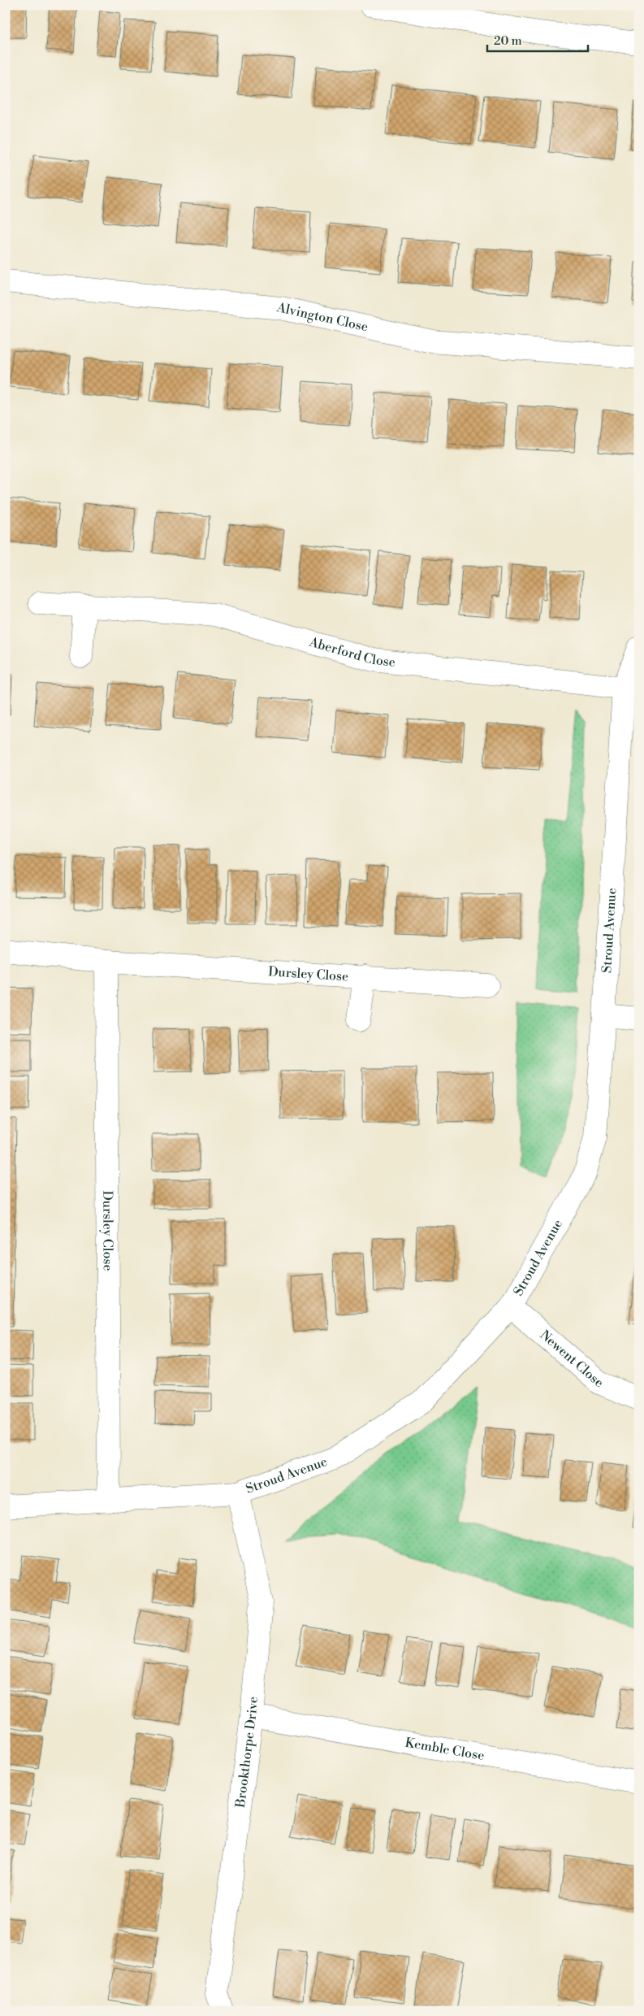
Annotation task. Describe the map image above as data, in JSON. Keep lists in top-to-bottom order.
{
  "streets": {
    "street": [
      "Alvington Close",
      "Aberford Close",
      "Stroud Avenue",
      "Dursley Close",
      "Newent Close",
      "Kemble Close",
      "Brookthorpe Drive"
    ]
  },
  "crossings": [
    ["Aberford Close", "Stroud Avenue"],
    ["Stroud Avenue", "Dursley Close"],
    ["Stroud Avenue", "Newent Close"],
    ["Stroud Avenue", "Brookthorpe Drive"],
    ["Kemble Close", "Brookthorpe Drive"]
  ],
  "scale_bar": "20 m"
}
